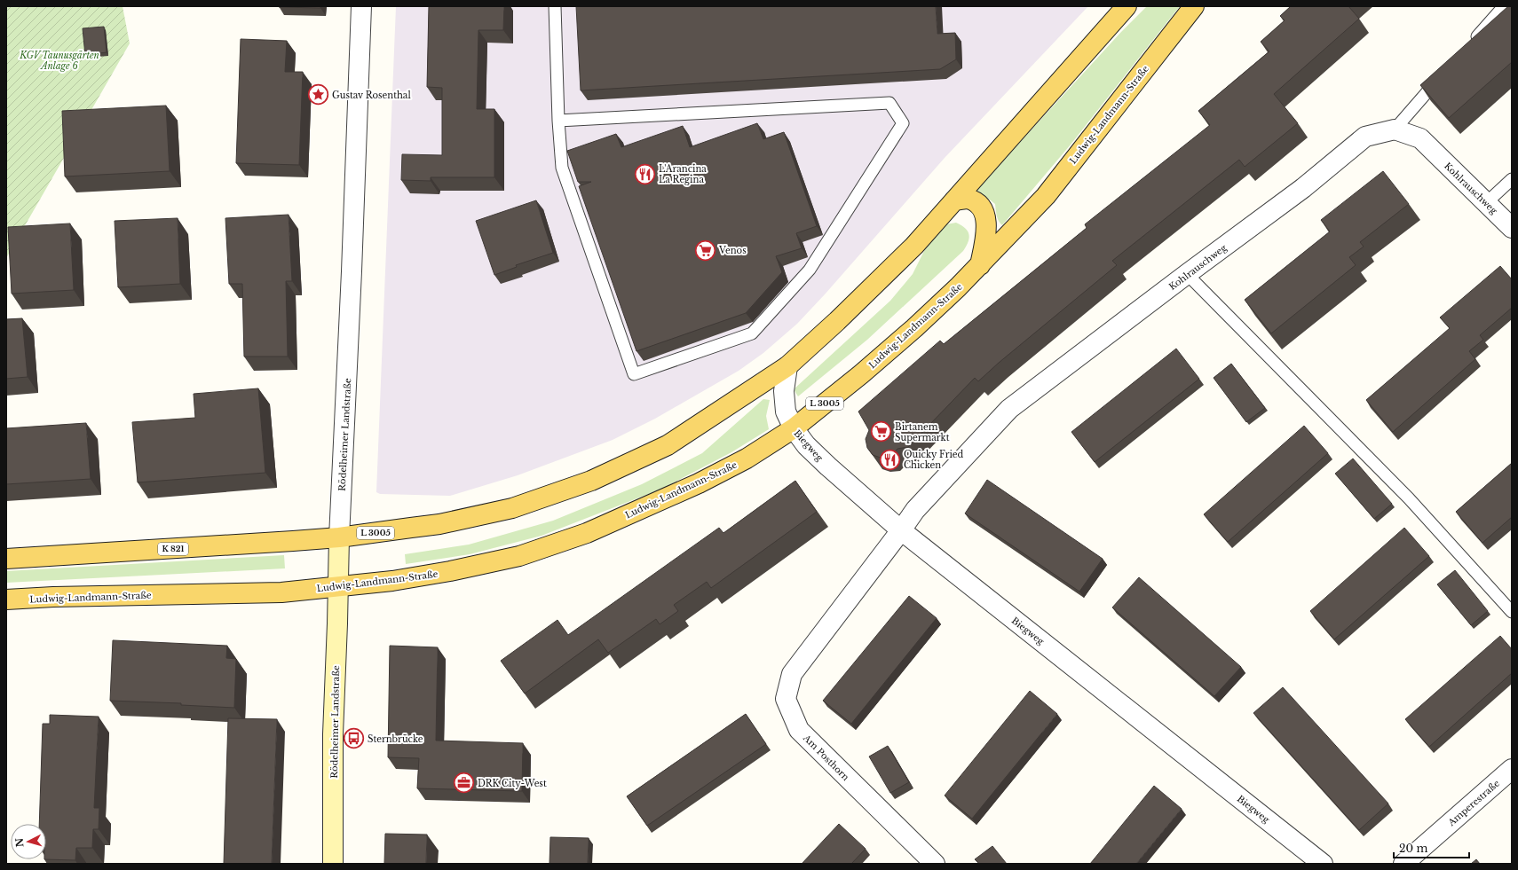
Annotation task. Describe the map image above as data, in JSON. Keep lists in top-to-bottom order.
{
  "streets": {
    "main road": [
      "Ludwig-Landmann-Straße",
      "L 3005",
      "Rödelheimer Landstraße",
      "K 821"
    ],
    "street": [
      "Kohlrauschweg",
      "Biegweg",
      "Am Posthorn",
      "Amperestraße"
    ]
  },
  "crossings": [
    ["Ludwig-Landmann-Straße", "Rödelheimer Landstraße"],
    ["Ludwig-Landmann-Straße", "Biegweg"],
    ["Kohlrauschweg", "Biegweg"],
    ["Kohlrauschweg", "Am Posthorn"],
    ["L 3005", "Rödelheimer Landstraße"],
    ["L 3005", "Biegweg"],
    ["L 3005", "K 821"],
    ["Rödelheimer Landstraße", "K 821"],
    ["Biegweg", "Am Posthorn"]
  ],
  "parks": ["KGV Taunusgärten Anlage 6"],
  "places": {
    "place": ["Gustav Rosenthal"],
    "restaurant": ["L'Arancina La Regina", "Quicky Fried Chicken"],
    "supermarket": ["Venos", "Birtanem Supermarkt"],
    "bus stop": ["Sternbrücke"],
    "office": ["DRK City-West"]
  },
  "scale_bar": "20 m",
  "north": "left"
}
